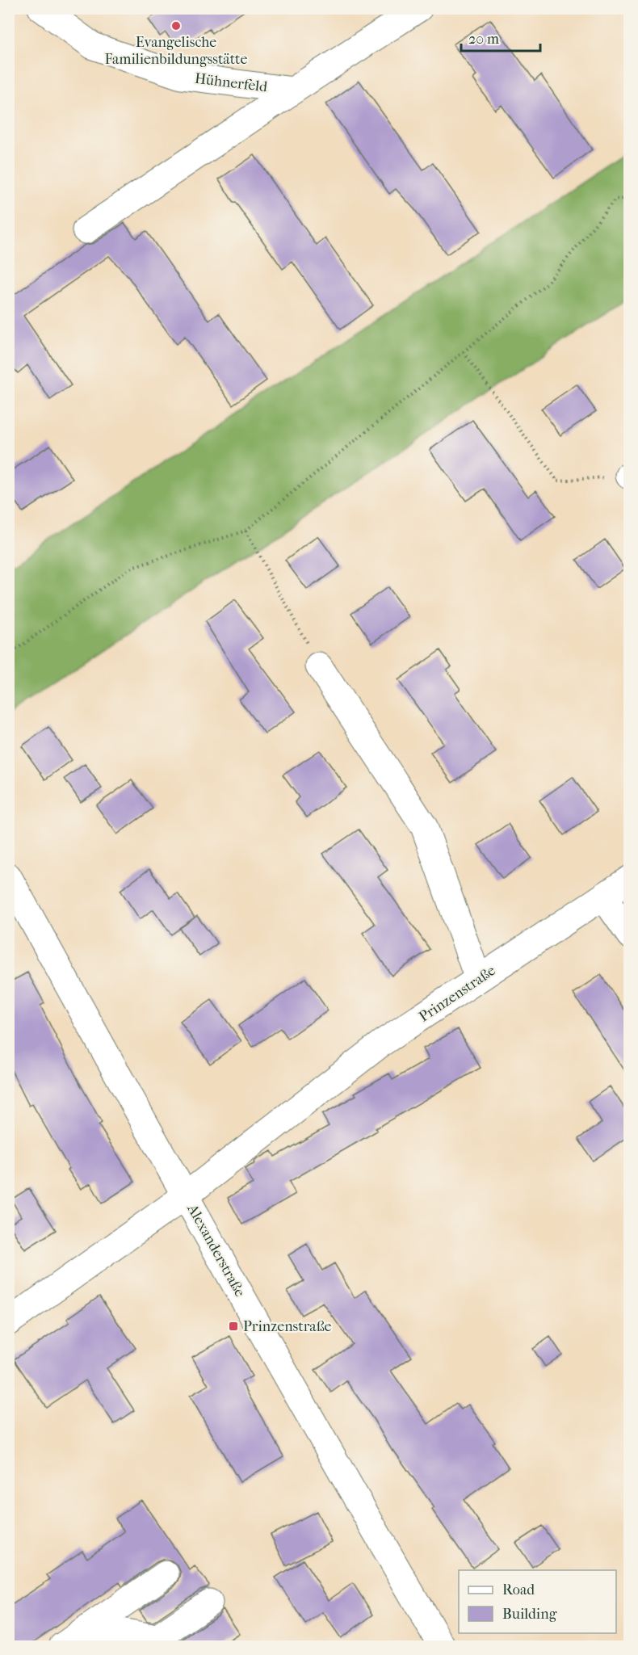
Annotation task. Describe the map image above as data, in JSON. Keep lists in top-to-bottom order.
{
  "streets": {
    "street": ["Hühnerfeld", "Prinzenstraße", "Alexanderstraße"]
  },
  "crossings": [
    ["Prinzenstraße", "Alexanderstraße"]
  ],
  "places": {
    "other": ["Evangelische Familienbildungsstätte"],
    "transit": ["Prinzenstraße"]
  },
  "legend": ["Road", "Building"],
  "scale_bar": "20 m"
}
